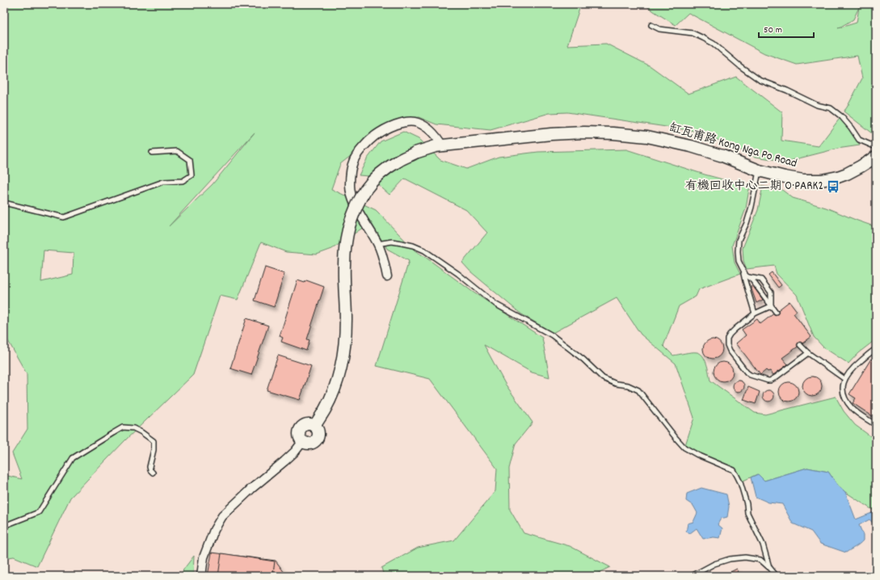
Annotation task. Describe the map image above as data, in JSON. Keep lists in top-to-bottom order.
{
  "streets": {
    "street": ["缸瓦甫路 Kong Nga Po Road"]
  },
  "places": {
    "bus stop": ["有機回收中心二期 O·PARK2"]
  },
  "scale_bar": "50 m"
}
